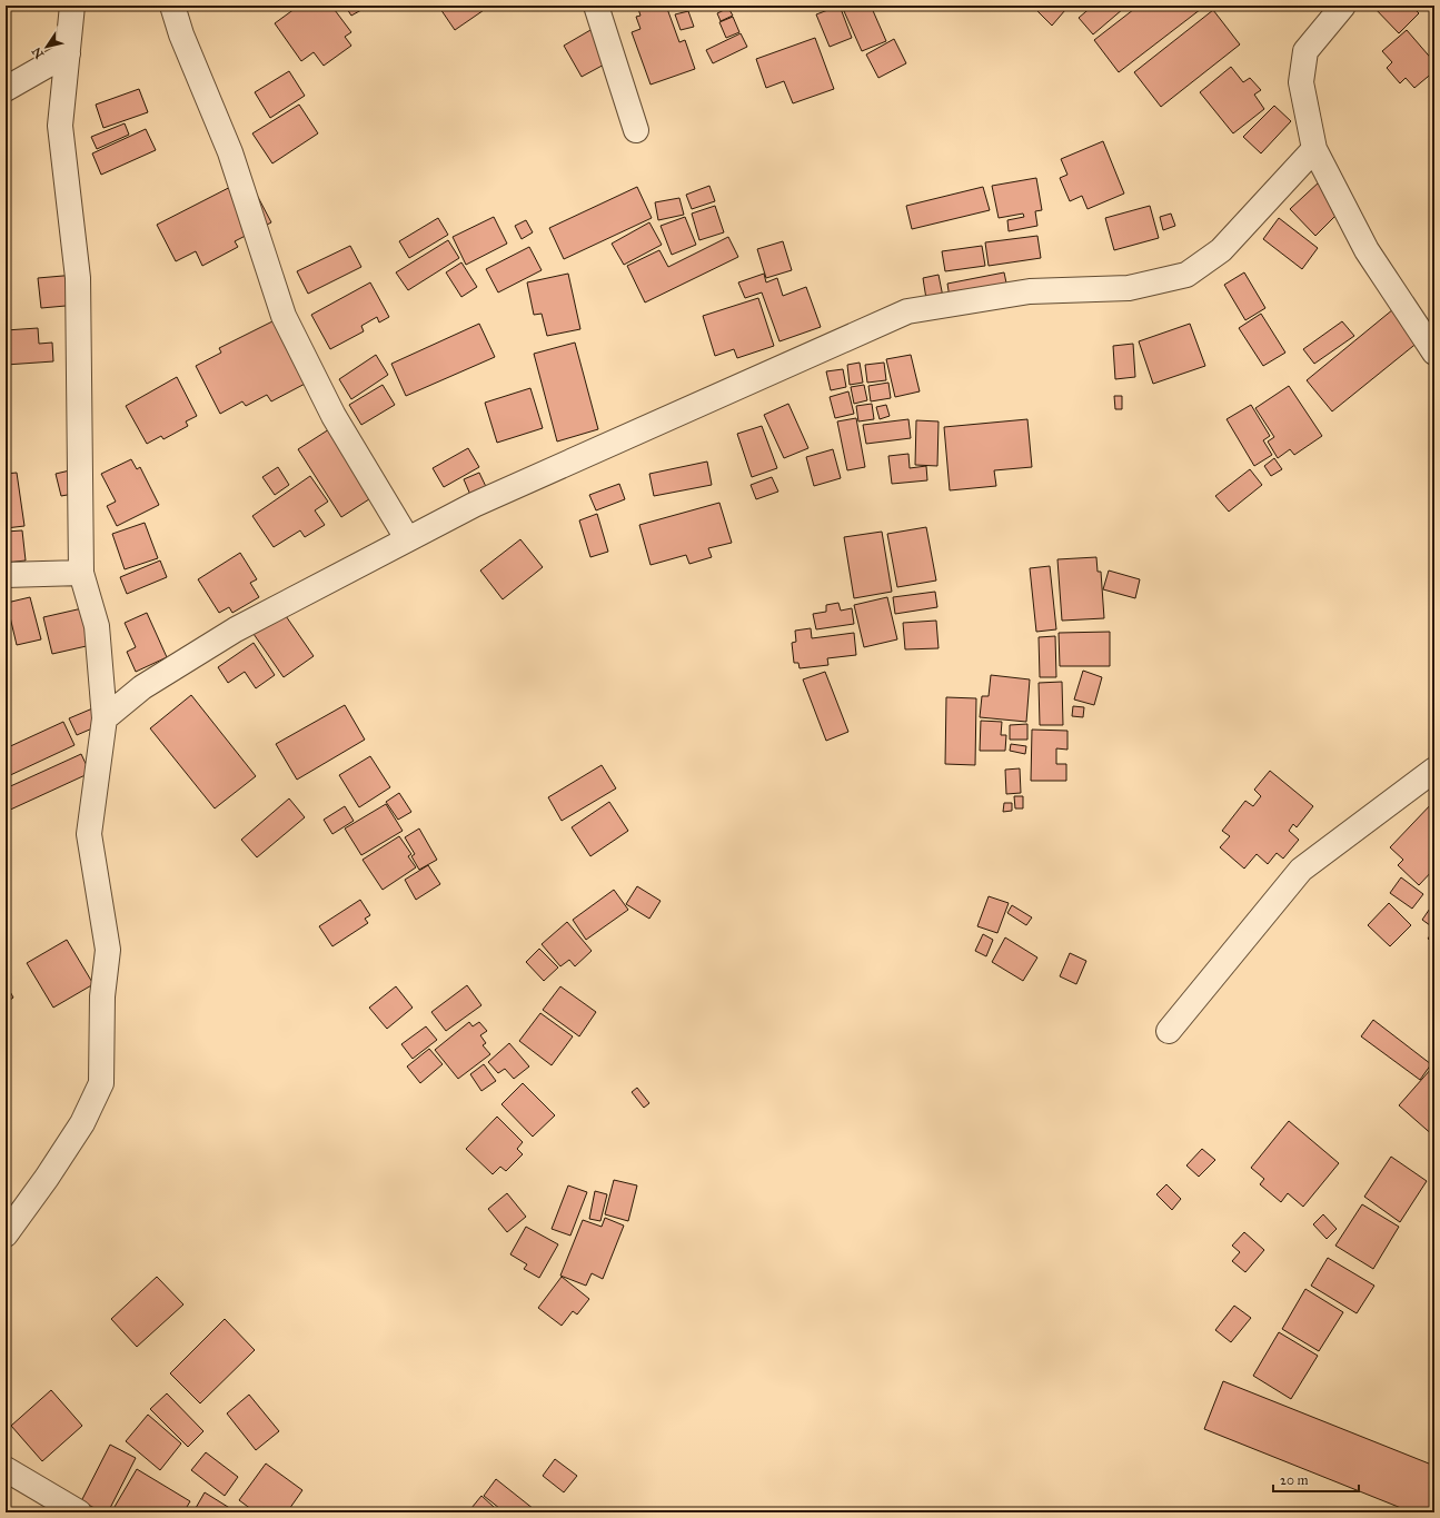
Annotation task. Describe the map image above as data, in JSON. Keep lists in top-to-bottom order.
{
  "scale_bar": "20 m",
  "north": "bottom left"
}
